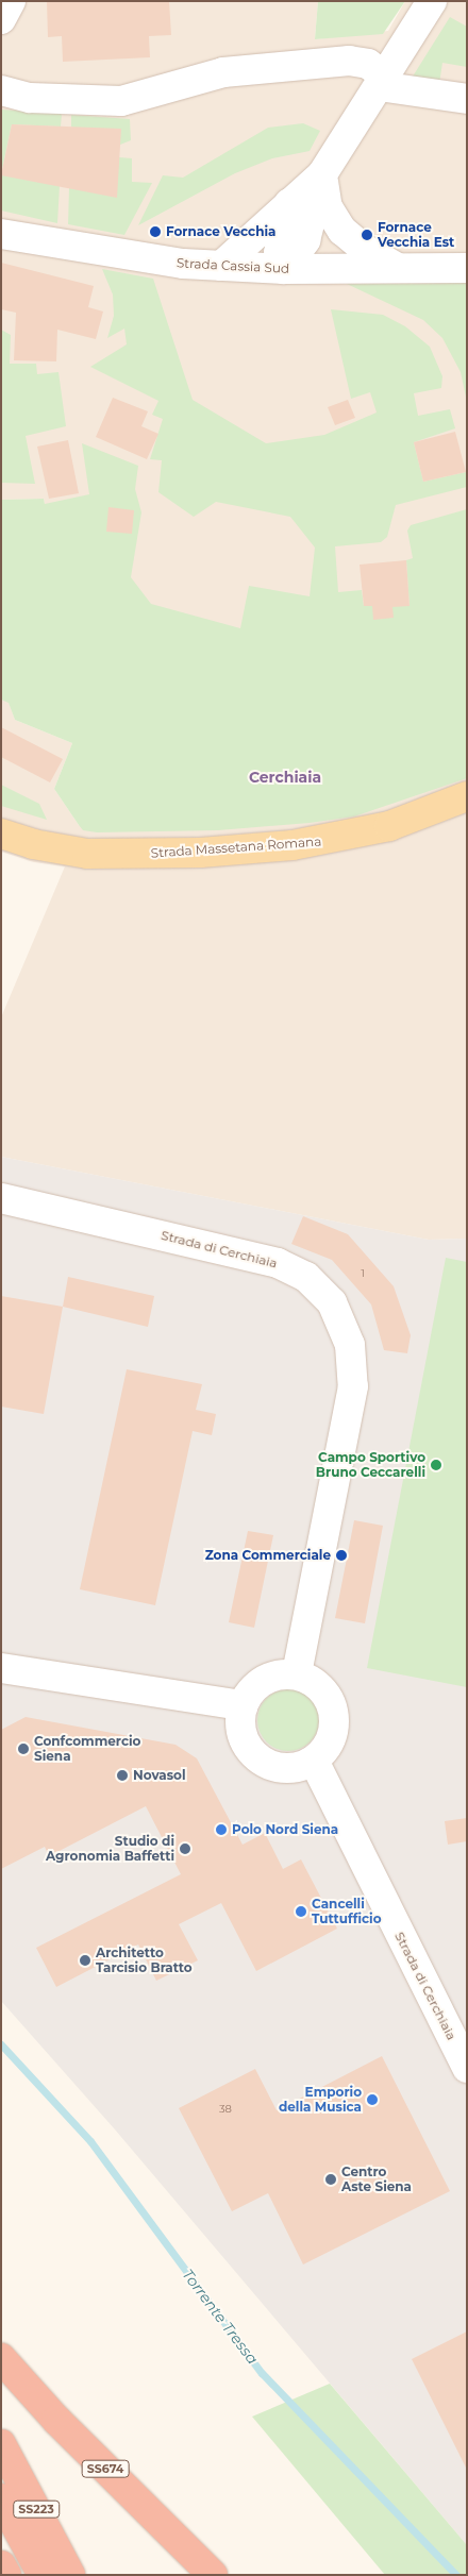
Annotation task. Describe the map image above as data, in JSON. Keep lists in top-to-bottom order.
{
  "streets": {
    "highway": ["SS674", "SS223"],
    "main road": ["Strada Massetana Romana"],
    "street": ["Strada Cassia Sud", "Strada di Cerchiaia"]
  },
  "districts": ["Cerchiaia"],
  "water": ["Torrente Tressa"],
  "places": [
    "Fornace Vecchia",
    "Fornace Vecchia Est",
    "Campo Sportivo Bruno Ceccarelli",
    "Zona Commerciale",
    "Confcommercio Siena",
    "Novasol",
    "Polo Nord Siena",
    "Studio di Agronomia Baffetti",
    "Cancelli Tuttufficio",
    "Architetto Tarcisio Bratto",
    "Emporio della Musica",
    "Centro Aste Siena"
  ],
  "house_numbers": ["1", "38"]
}
